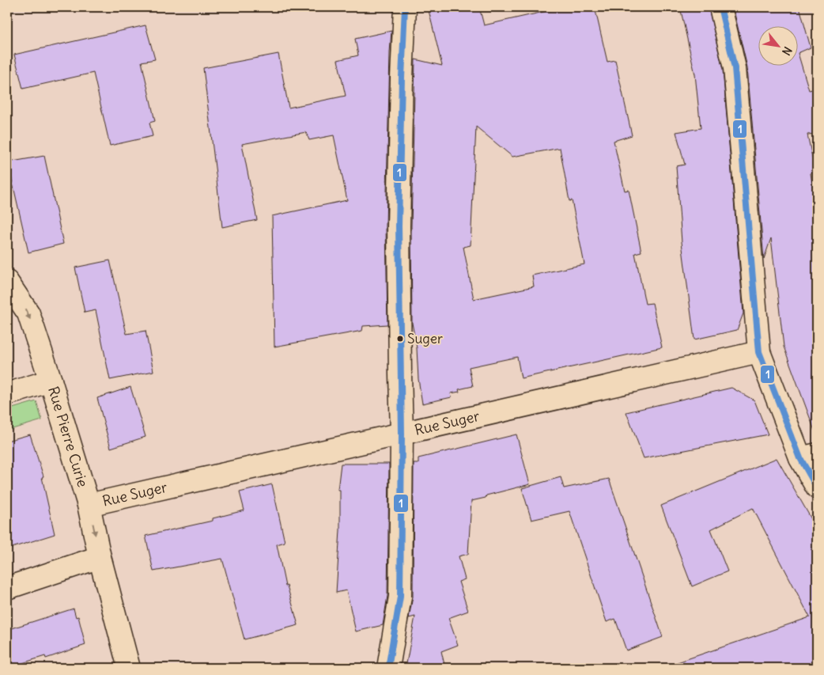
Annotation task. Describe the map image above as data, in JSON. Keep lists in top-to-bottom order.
{
  "streets": {
    "street": ["Rue Suger", "Rue Pierre Curie"]
  },
  "crossings": [
    ["Rue Suger", "Rue Pierre Curie"]
  ],
  "one_way": ["Rue Pierre Curie"],
  "places": ["Suger"],
  "lines": ["transit line 1"],
  "north": "bottom right"
}
